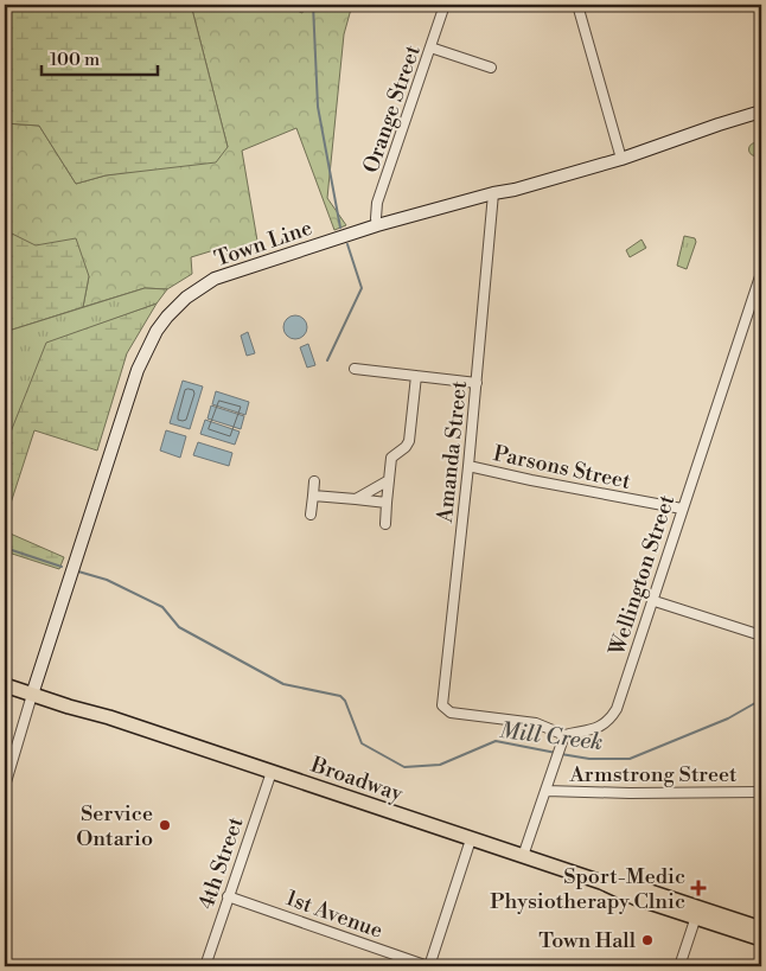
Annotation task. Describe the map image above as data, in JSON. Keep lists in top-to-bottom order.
{
  "streets": {
    "main road": ["Town Line", "Broadway"],
    "street": [
      "Orange Street",
      "Amanda Street",
      "Parsons Street",
      "Wellington Street",
      "Armstrong Street",
      "4th Street",
      "1st Avenue"
    ]
  },
  "crossings": [
    ["Orange Street", "Town Line"],
    ["Town Line", "Amanda Street"],
    ["Town Line", "Broadway"],
    ["Amanda Street", "Parsons Street"],
    ["Amanda Street", "Wellington Street"],
    ["Parsons Street", "Wellington Street"],
    ["Broadway", "4th Street"],
    ["4th Street", "1st Avenue"]
  ],
  "water": ["Mill Creek"],
  "places": {
    "other": ["Service Ontario", "Town Hall"],
    "health": ["Sport-Medic Physiotherapy Clnic"]
  },
  "scale_bar": "100 m"
}
